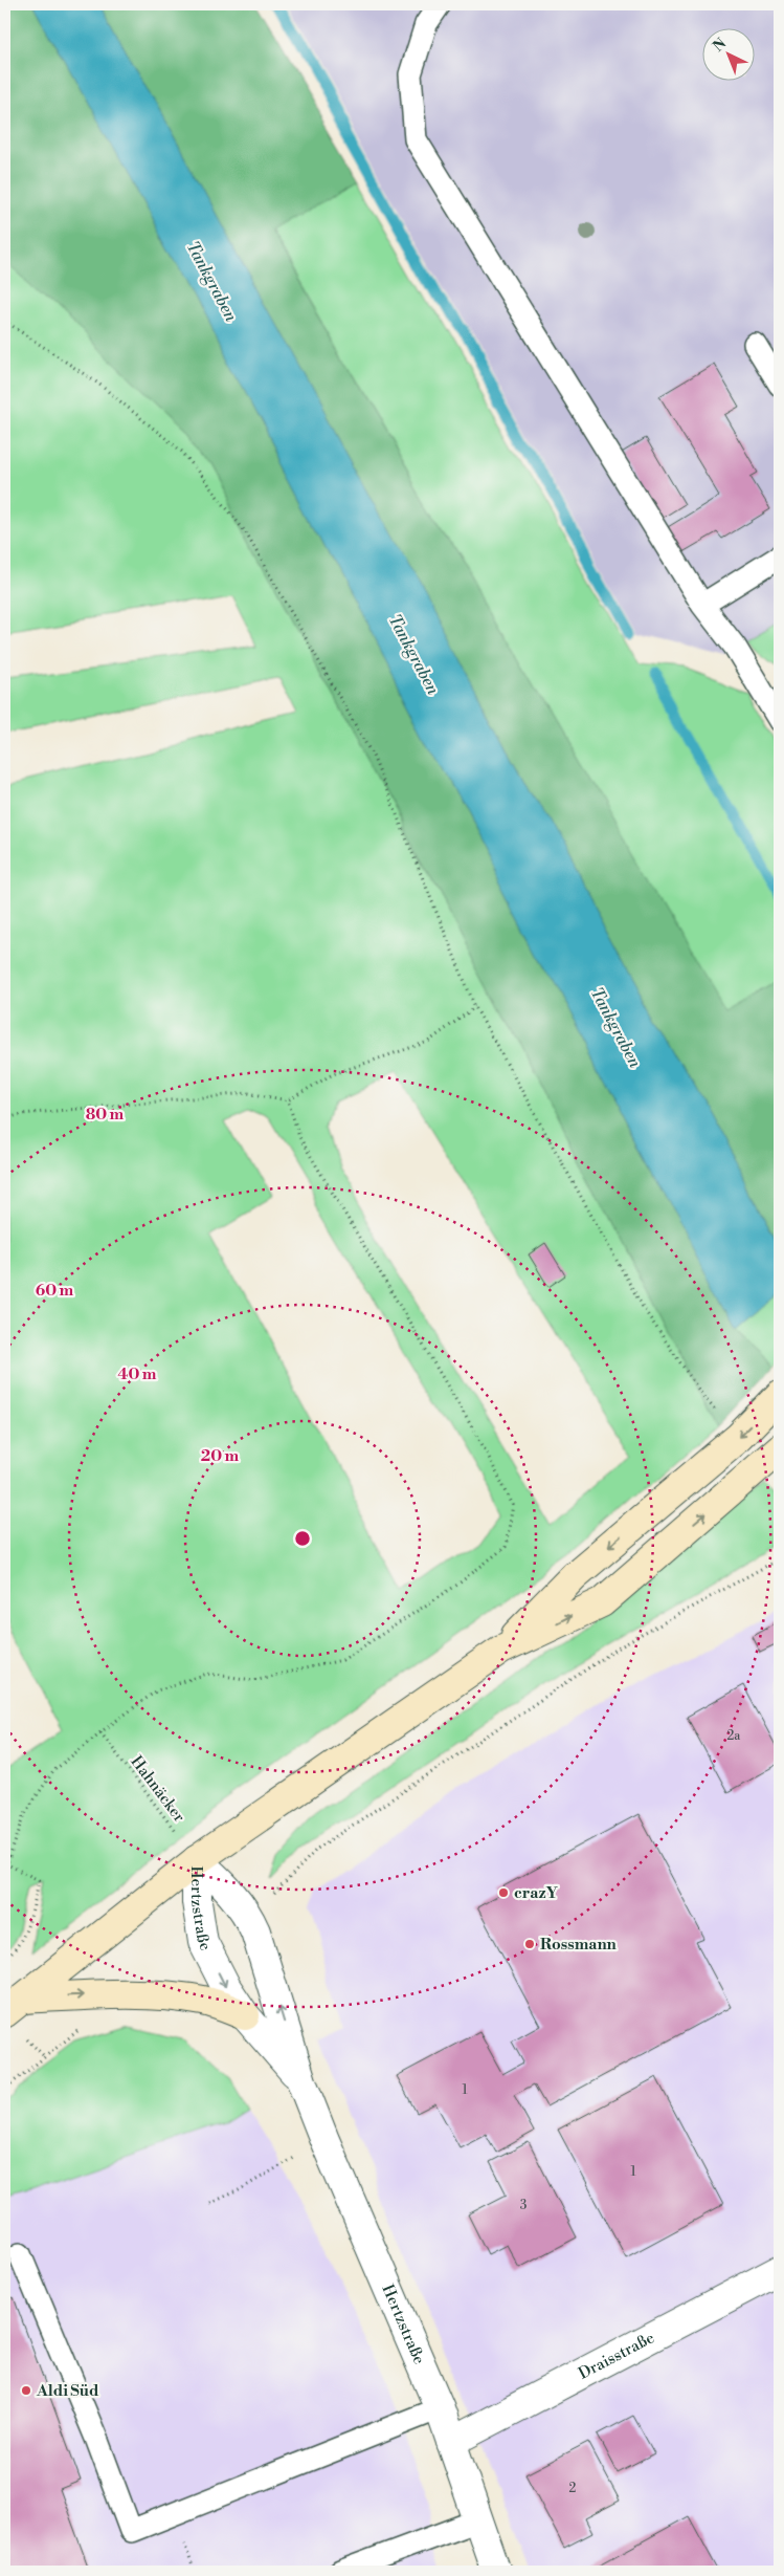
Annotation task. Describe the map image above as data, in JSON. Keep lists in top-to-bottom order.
{
  "streets": {
    "street": ["Hertzstraße", "Draisstraße"],
    "path": ["Hahnäcker"]
  },
  "crossings": [
    ["Hahnäcker", "Hertzstraße"],
    ["Hertzstraße", "Draisstraße"]
  ],
  "water": ["Tankgraben"],
  "places": ["crazY", "Rossmann", "Aldi Süd"],
  "house_numbers": [
    "2a",
    "1",
    "1",
    "3",
    "2"
  ],
  "north": "top left",
  "rings": [
    "80 m",
    "60 m",
    "40 m",
    "20 m"
  ]
}
